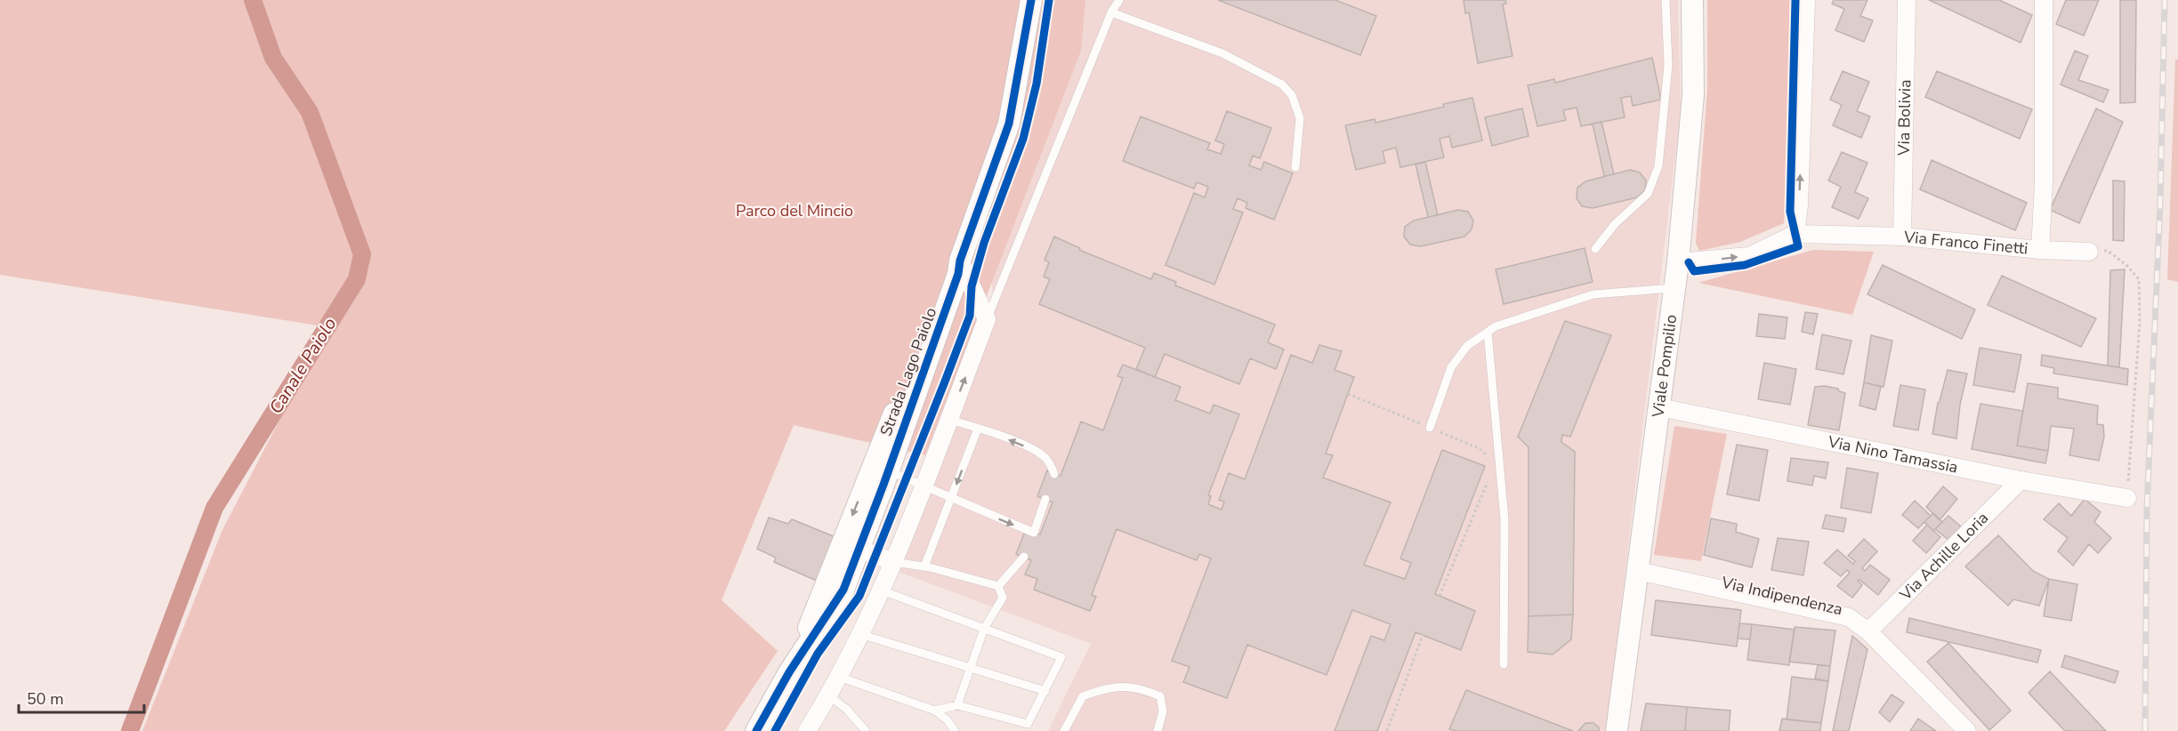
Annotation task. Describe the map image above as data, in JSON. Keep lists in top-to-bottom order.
{
  "streets": {
    "street": [
      "Via Bolivia",
      "Via Franco Finetti",
      "Viale Pompilio",
      "Strada Lago Paiolo",
      "Via Nino Tamassia",
      "Via Achille Loria",
      "Via Indipendenza"
    ]
  },
  "crossings": [
    ["Via Bolivia", "Via Franco Finetti"],
    ["Via Franco Finetti", "Viale Pompilio"],
    ["Viale Pompilio", "Via Nino Tamassia"],
    ["Viale Pompilio", "Via Indipendenza"],
    ["Via Nino Tamassia", "Via Achille Loria"],
    ["Via Achille Loria", "Via Indipendenza"]
  ],
  "water": ["Canale Paiolo"],
  "parks": ["Parco del Mincio"],
  "scale_bar": "50 m"
}
